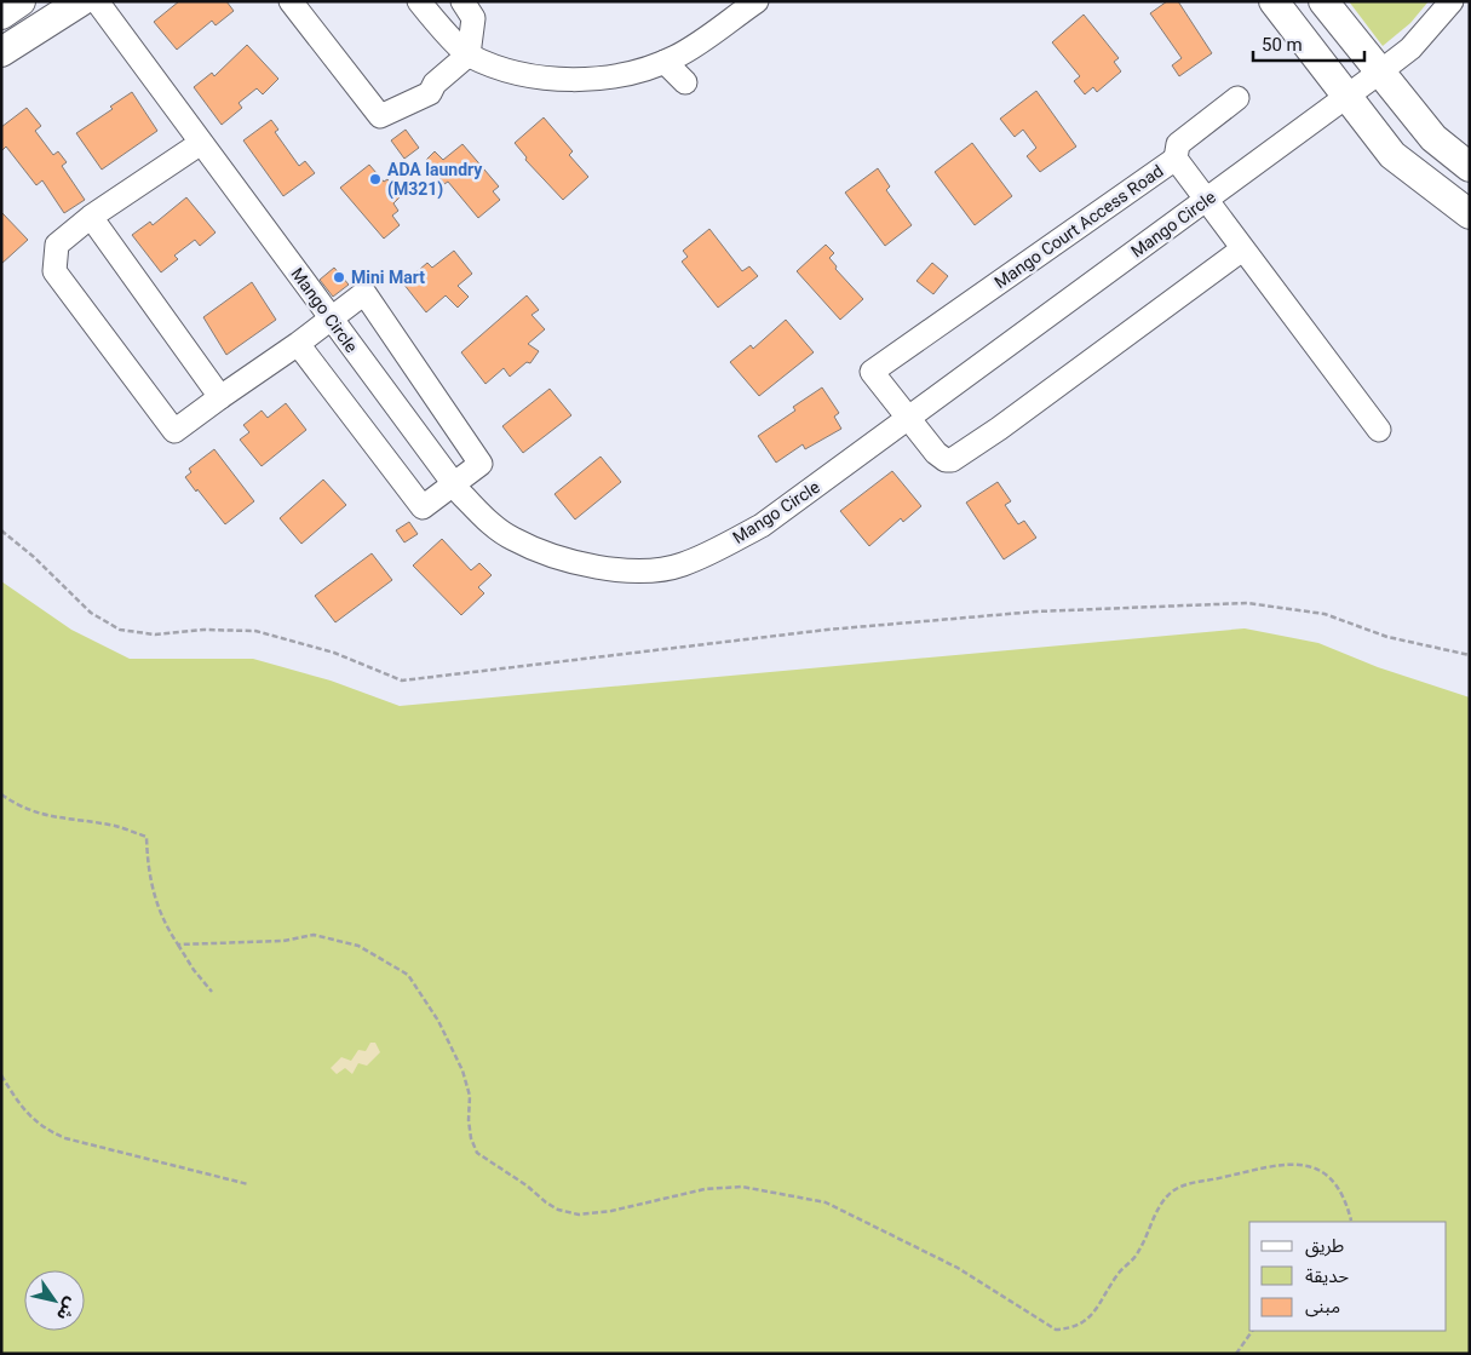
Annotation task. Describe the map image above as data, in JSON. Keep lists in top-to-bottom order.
{
  "streets": {
    "street": ["Mango Circle", "Mango Court Access Road"]
  },
  "crossings": [
    ["Mango Circle", "Mango Court Access Road"]
  ],
  "places": ["ADA laundry (M321)", "Mini Mart"],
  "legend": ["طريق", "حديقة", "مبنى"],
  "scale_bar": "50 m",
  "north": "bottom right"
}
